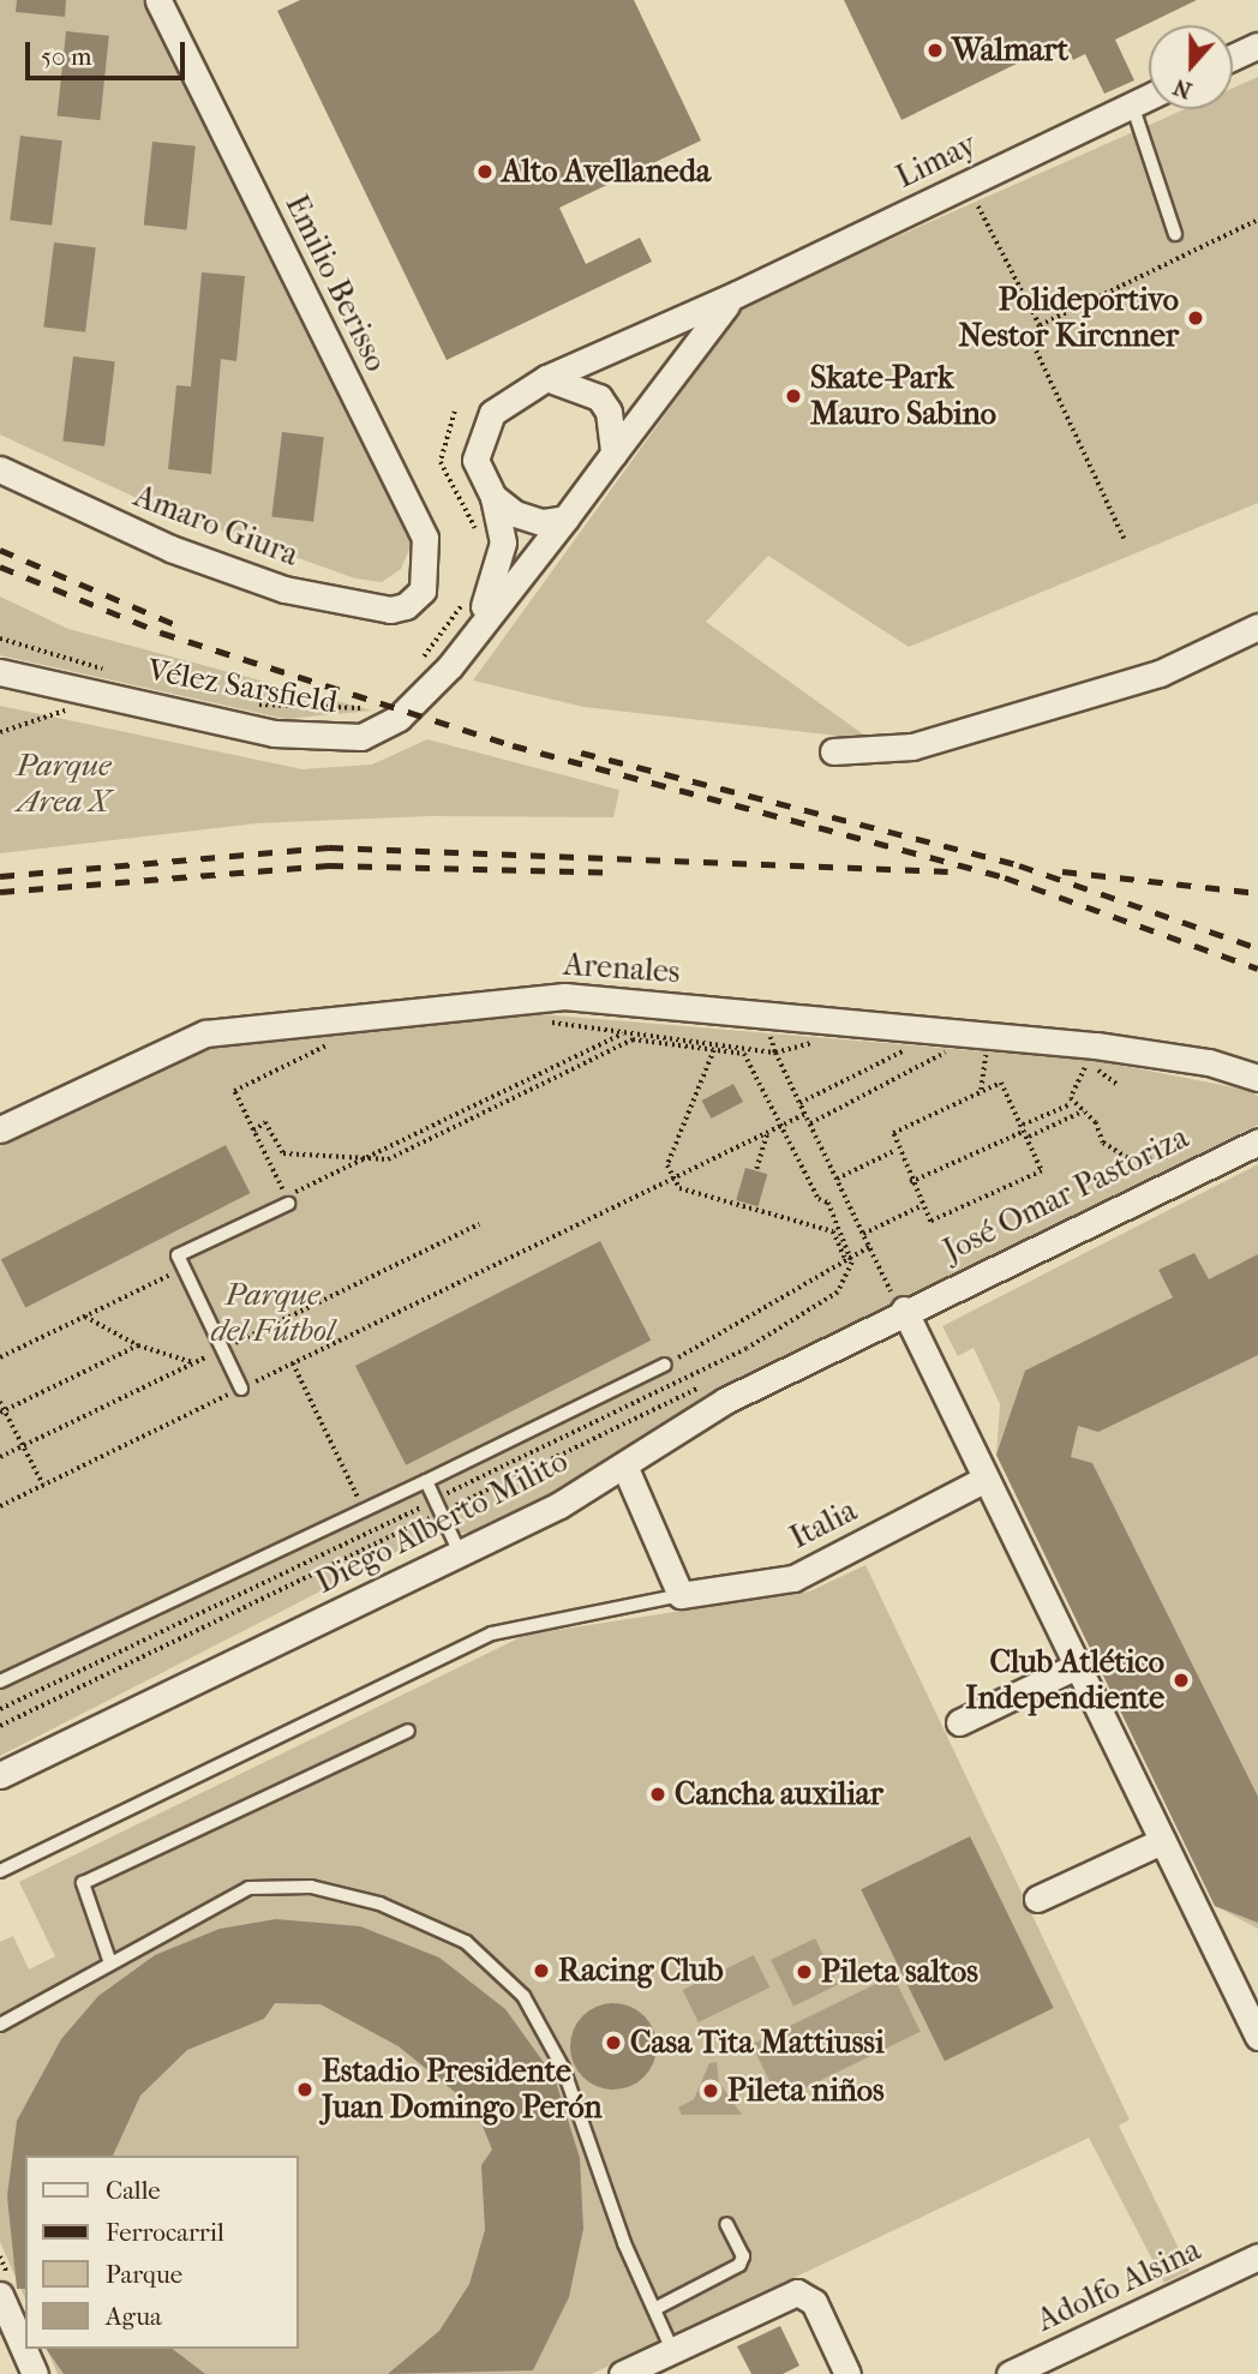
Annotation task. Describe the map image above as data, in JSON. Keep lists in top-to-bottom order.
{
  "streets": {
    "street": [
      "Limay",
      "Emilio Berisso",
      "Amaro Giura",
      "Vélez Sarsfield",
      "Arenales",
      "José Omar Pastoriza",
      "Diego Alberto Milito",
      "Italia",
      "Adolfo Alsina"
    ]
  },
  "crossings": [
    ["Limay", "Vélez Sarsfield"],
    ["Emilio Berisso", "Amaro Giura"],
    ["José Omar Pastoriza", "Diego Alberto Milito"]
  ],
  "parks": ["Parque Area X", "Parque del Fútbol"],
  "places": [
    "Walmart",
    "Alto Avellaneda",
    "Polideportivo Nestor Kircnner",
    "Skate-Park Mauro Sabino",
    "Club Atlético Independiente",
    "Cancha auxiliar",
    "Racing Club",
    "Pileta saltos",
    "Casa Tita Mattiussi",
    "Estadio Presidente Juan Domingo Perón",
    "Pileta niños"
  ],
  "legend": [
    "Calle",
    "Ferrocarril",
    "Parque",
    "Agua"
  ],
  "scale_bar": "50 m",
  "north": "bottom"
}
